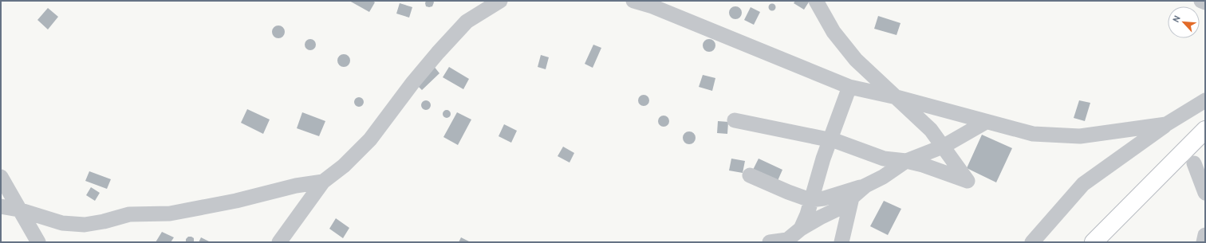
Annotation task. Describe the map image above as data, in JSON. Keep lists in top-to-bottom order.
{
  "north": "top left"
}
